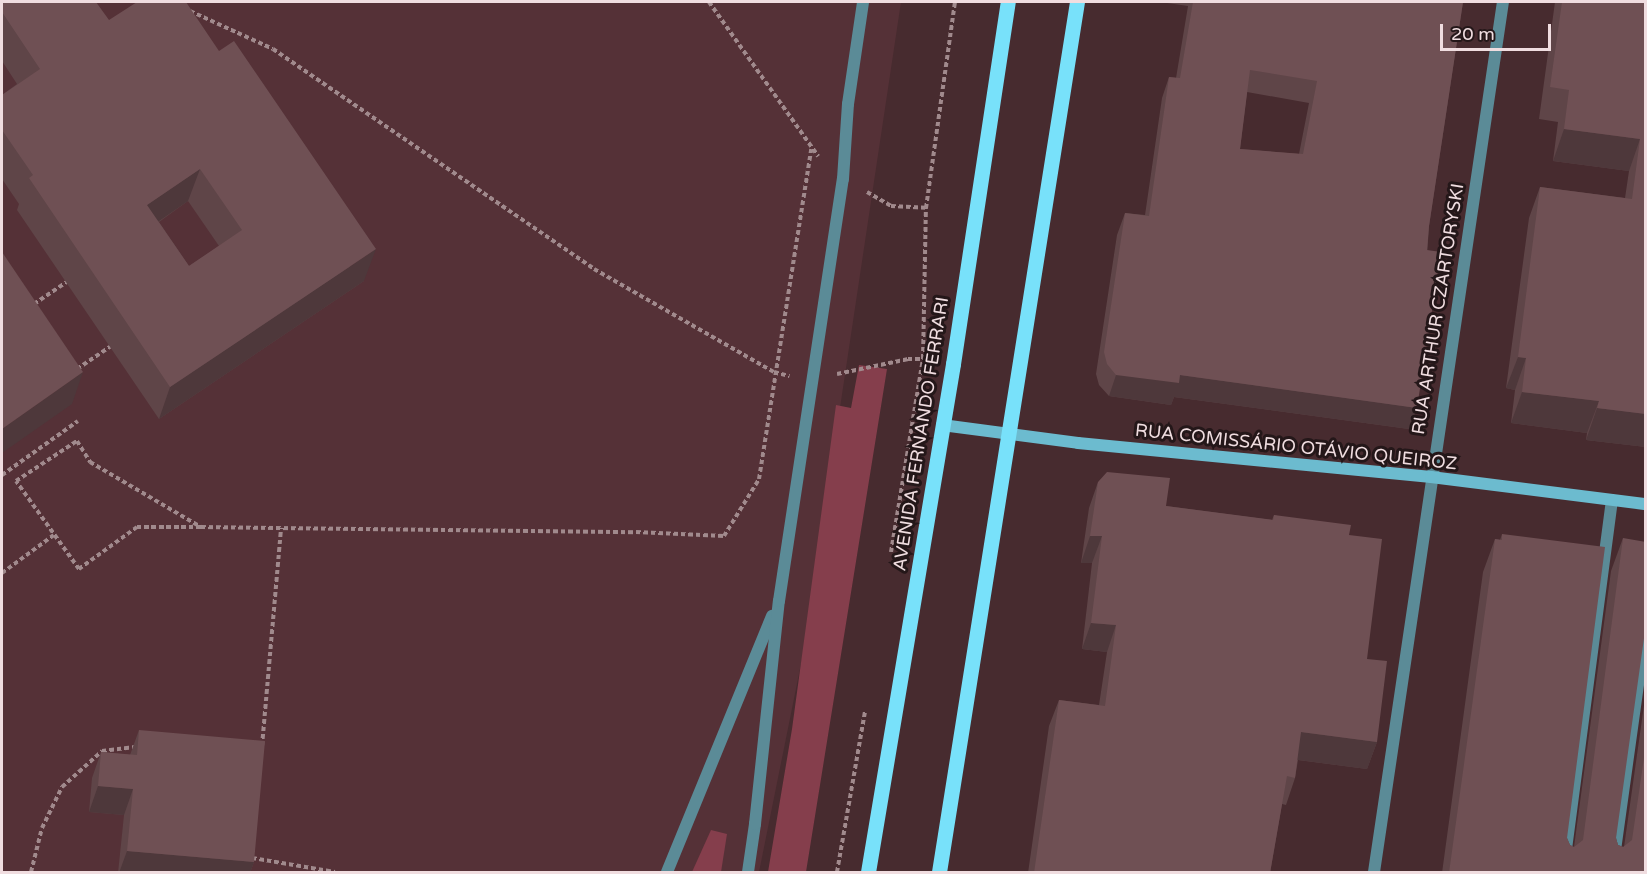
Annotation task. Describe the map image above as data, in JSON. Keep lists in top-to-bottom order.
{
  "streets": {
    "main road": ["AVENIDA FERNANDO FERRARI"],
    "street": ["RUA ARTHUR CZARTORYSKI", "RUA COMISSÁRIO OTÁVIO QUEIROZ"]
  },
  "crossings": [
    ["RUA ARTHUR CZARTORYSKI", "RUA COMISSÁRIO OTÁVIO QUEIROZ"],
    ["AVENIDA FERNANDO FERRARI", "RUA COMISSÁRIO OTÁVIO QUEIROZ"]
  ],
  "scale_bar": "20 m"
}
